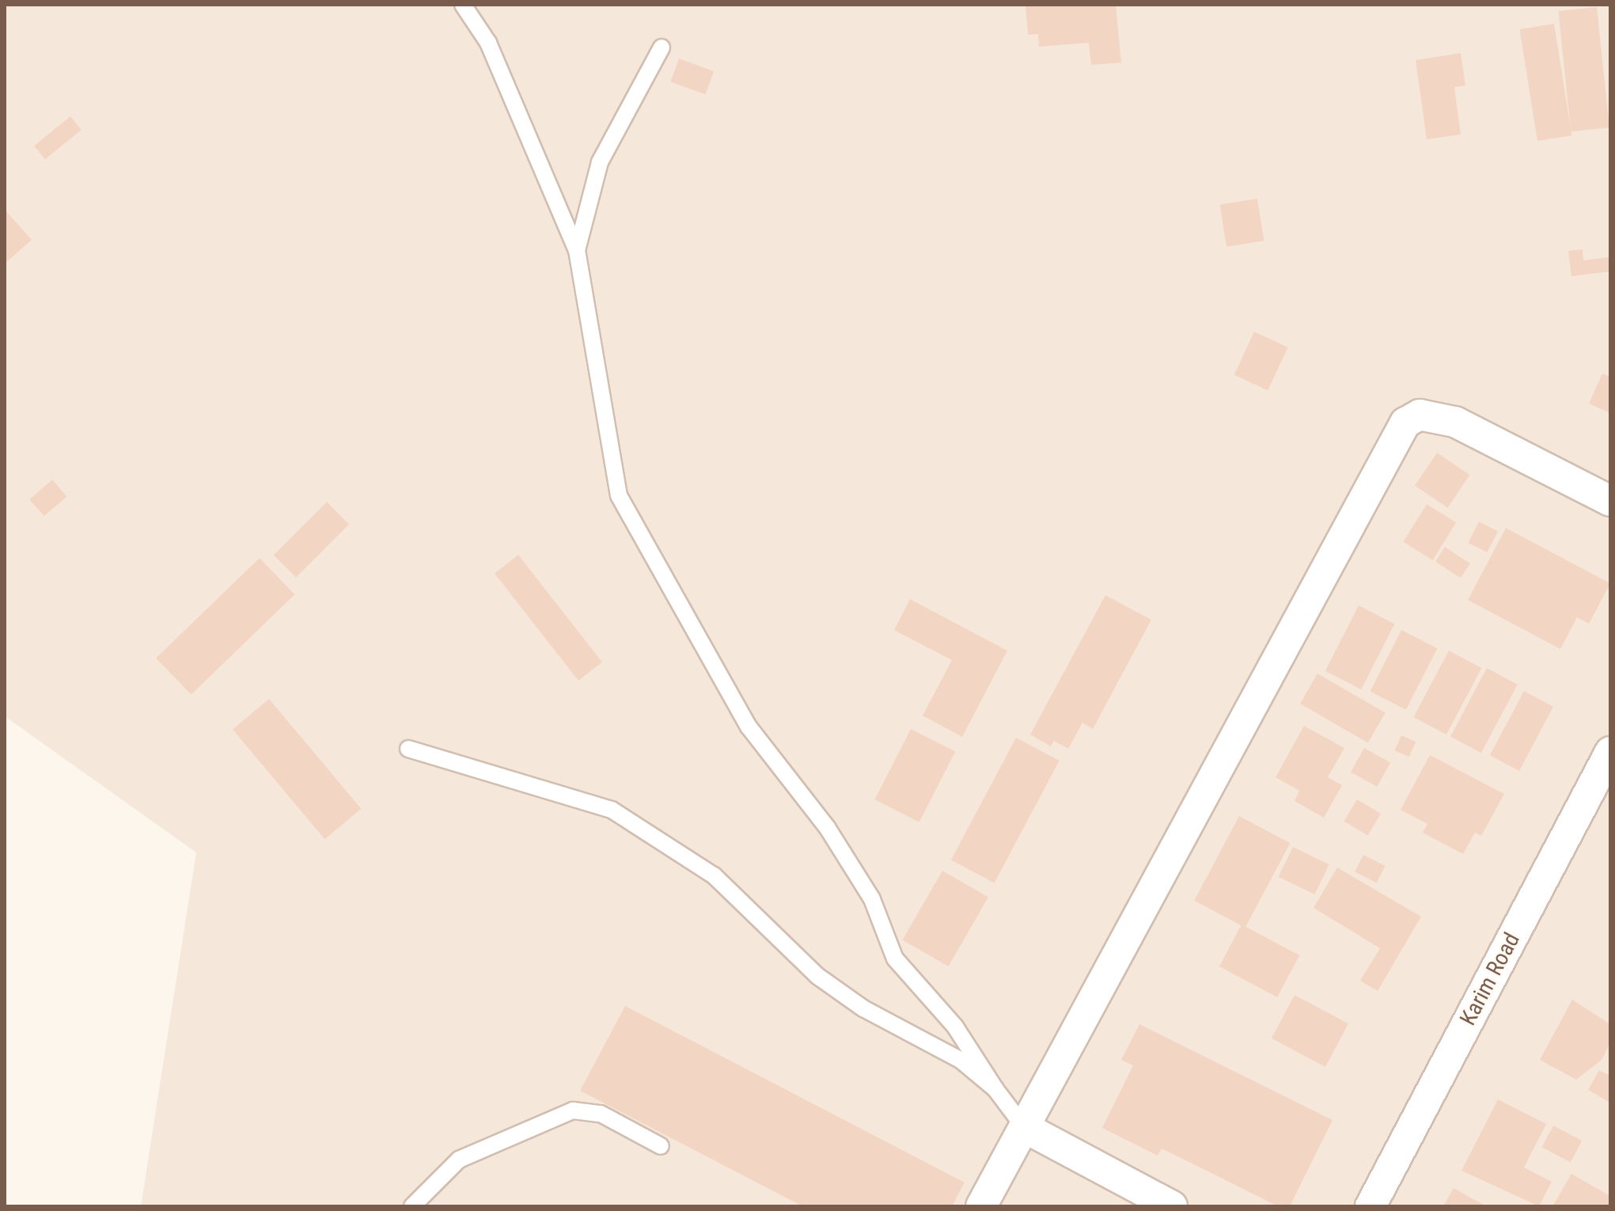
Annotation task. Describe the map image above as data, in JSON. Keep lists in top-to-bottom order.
{
  "streets": {
    "street": ["Karim Road"]
  }
}
